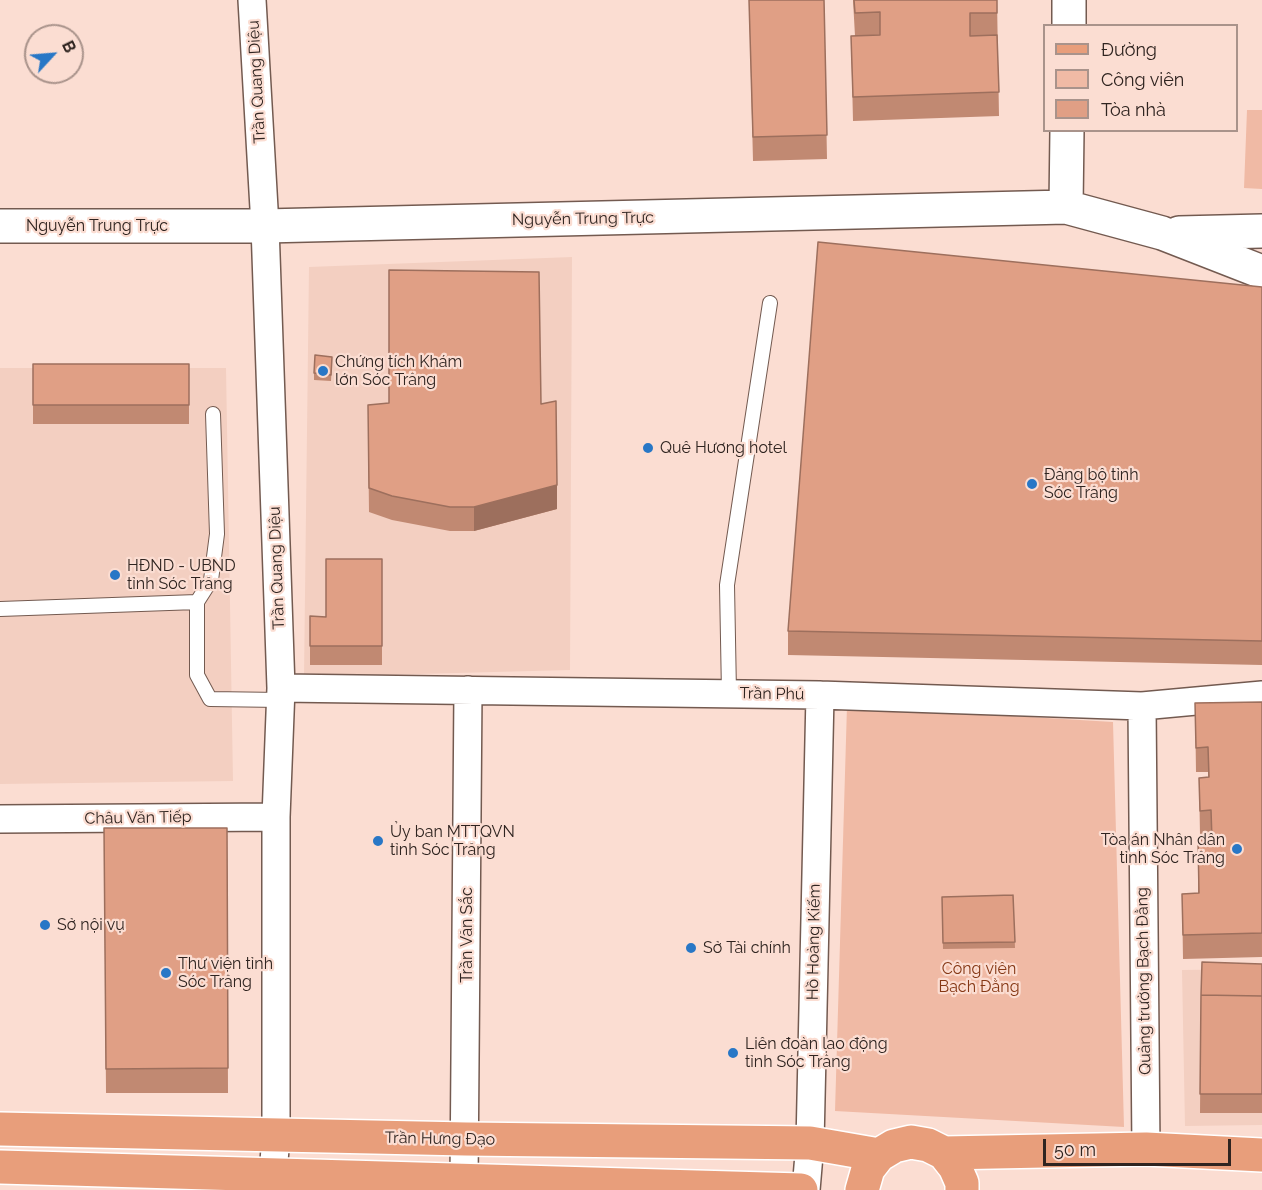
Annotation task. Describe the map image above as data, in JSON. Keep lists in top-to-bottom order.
{
  "streets": {
    "main road": ["Trần Hưng Đạo"],
    "street": [
      "Trần Quang Diệu",
      "Nguyễn Trung Trực",
      "Trần Phú",
      "Châu Văn Tiếp",
      "Trần Văn Sắc",
      "Hồ Hoàng Kiếm",
      "Quảng trường Bạch Đằng"
    ]
  },
  "crossings": [
    ["Trần Quang Diệu", "Nguyễn Trung Trực"],
    ["Trần Quang Diệu", "Trần Phú"],
    ["Trần Quang Diệu", "Châu Văn Tiếp"],
    ["Trần Quang Diệu", "Trần Hưng Đạo"],
    ["Trần Phú", "Trần Văn Sắc"],
    ["Trần Phú", "Hồ Hoàng Kiếm"],
    ["Trần Phú", "Quảng trường Bạch Đằng"],
    ["Trần Văn Sắc", "Trần Hưng Đạo"],
    ["Hồ Hoàng Kiếm", "Trần Hưng Đạo"]
  ],
  "parks": ["Công viên Bạch Đằng"],
  "places": [
    "Chứng tích Khám lớn Sóc Trăng",
    "Quê Hương hotel",
    "Đảng bộ tỉnh Sóc Trăng",
    "HĐND - UBND tỉnh Sóc Trăng",
    "Ủy ban MTTQVN tỉnh Sóc Trăng",
    "Tòa án Nhân dân tỉnh Sóc Trăng",
    "Sở nội vụ",
    "Sở Tài chính",
    "Thư viện tỉnh Sóc Trăng",
    "Liên đoàn lao động tỉnh Sóc Trăng"
  ],
  "legend": ["Đường", "Công viên", "Tòa nhà"],
  "scale_bar": "50 m",
  "north": "top right"
}
